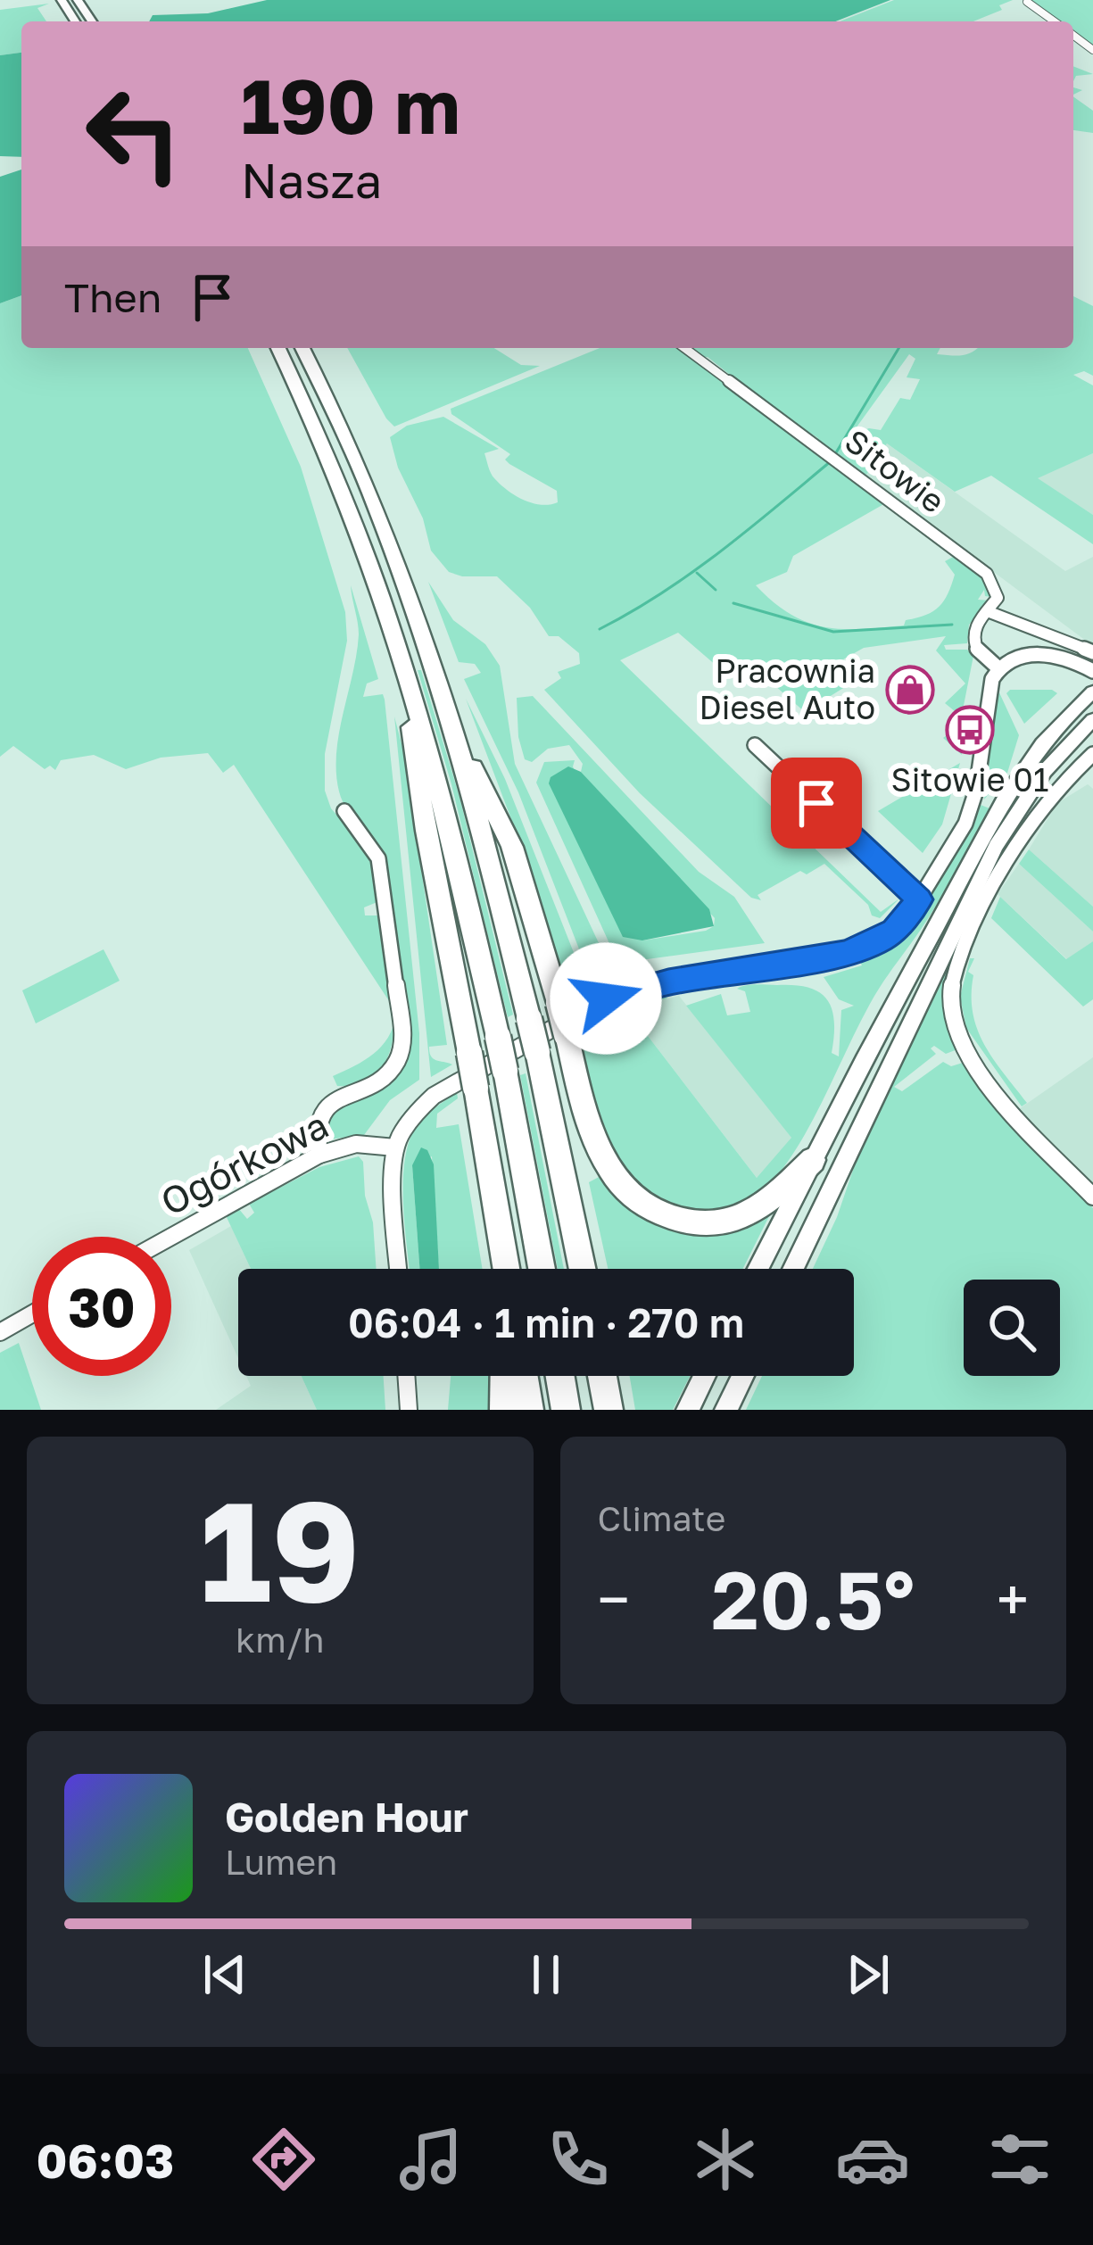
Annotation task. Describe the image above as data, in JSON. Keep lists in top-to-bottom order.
{
  "streets": {
    "street": ["Sitowie", "Ogórkowa"]
  },
  "places": {
    "shop": ["Pracownia Diesel Auto"],
    "bus stop": ["Sitowie 01"]
  },
  "page": {
    "turn": ["190 m", "Nasza"],
    "then": "Then",
    "limit": "30",
    "trip": "06:04 · 1 min · 270 m",
    "tile": [
      ["19", "km/h"],
      "Climate"
    ],
    "heat": ["−", "20.5°", "+"],
    "song": ["Golden Hour", "Lumen"],
    "tabs": "06:03"
  }
}
